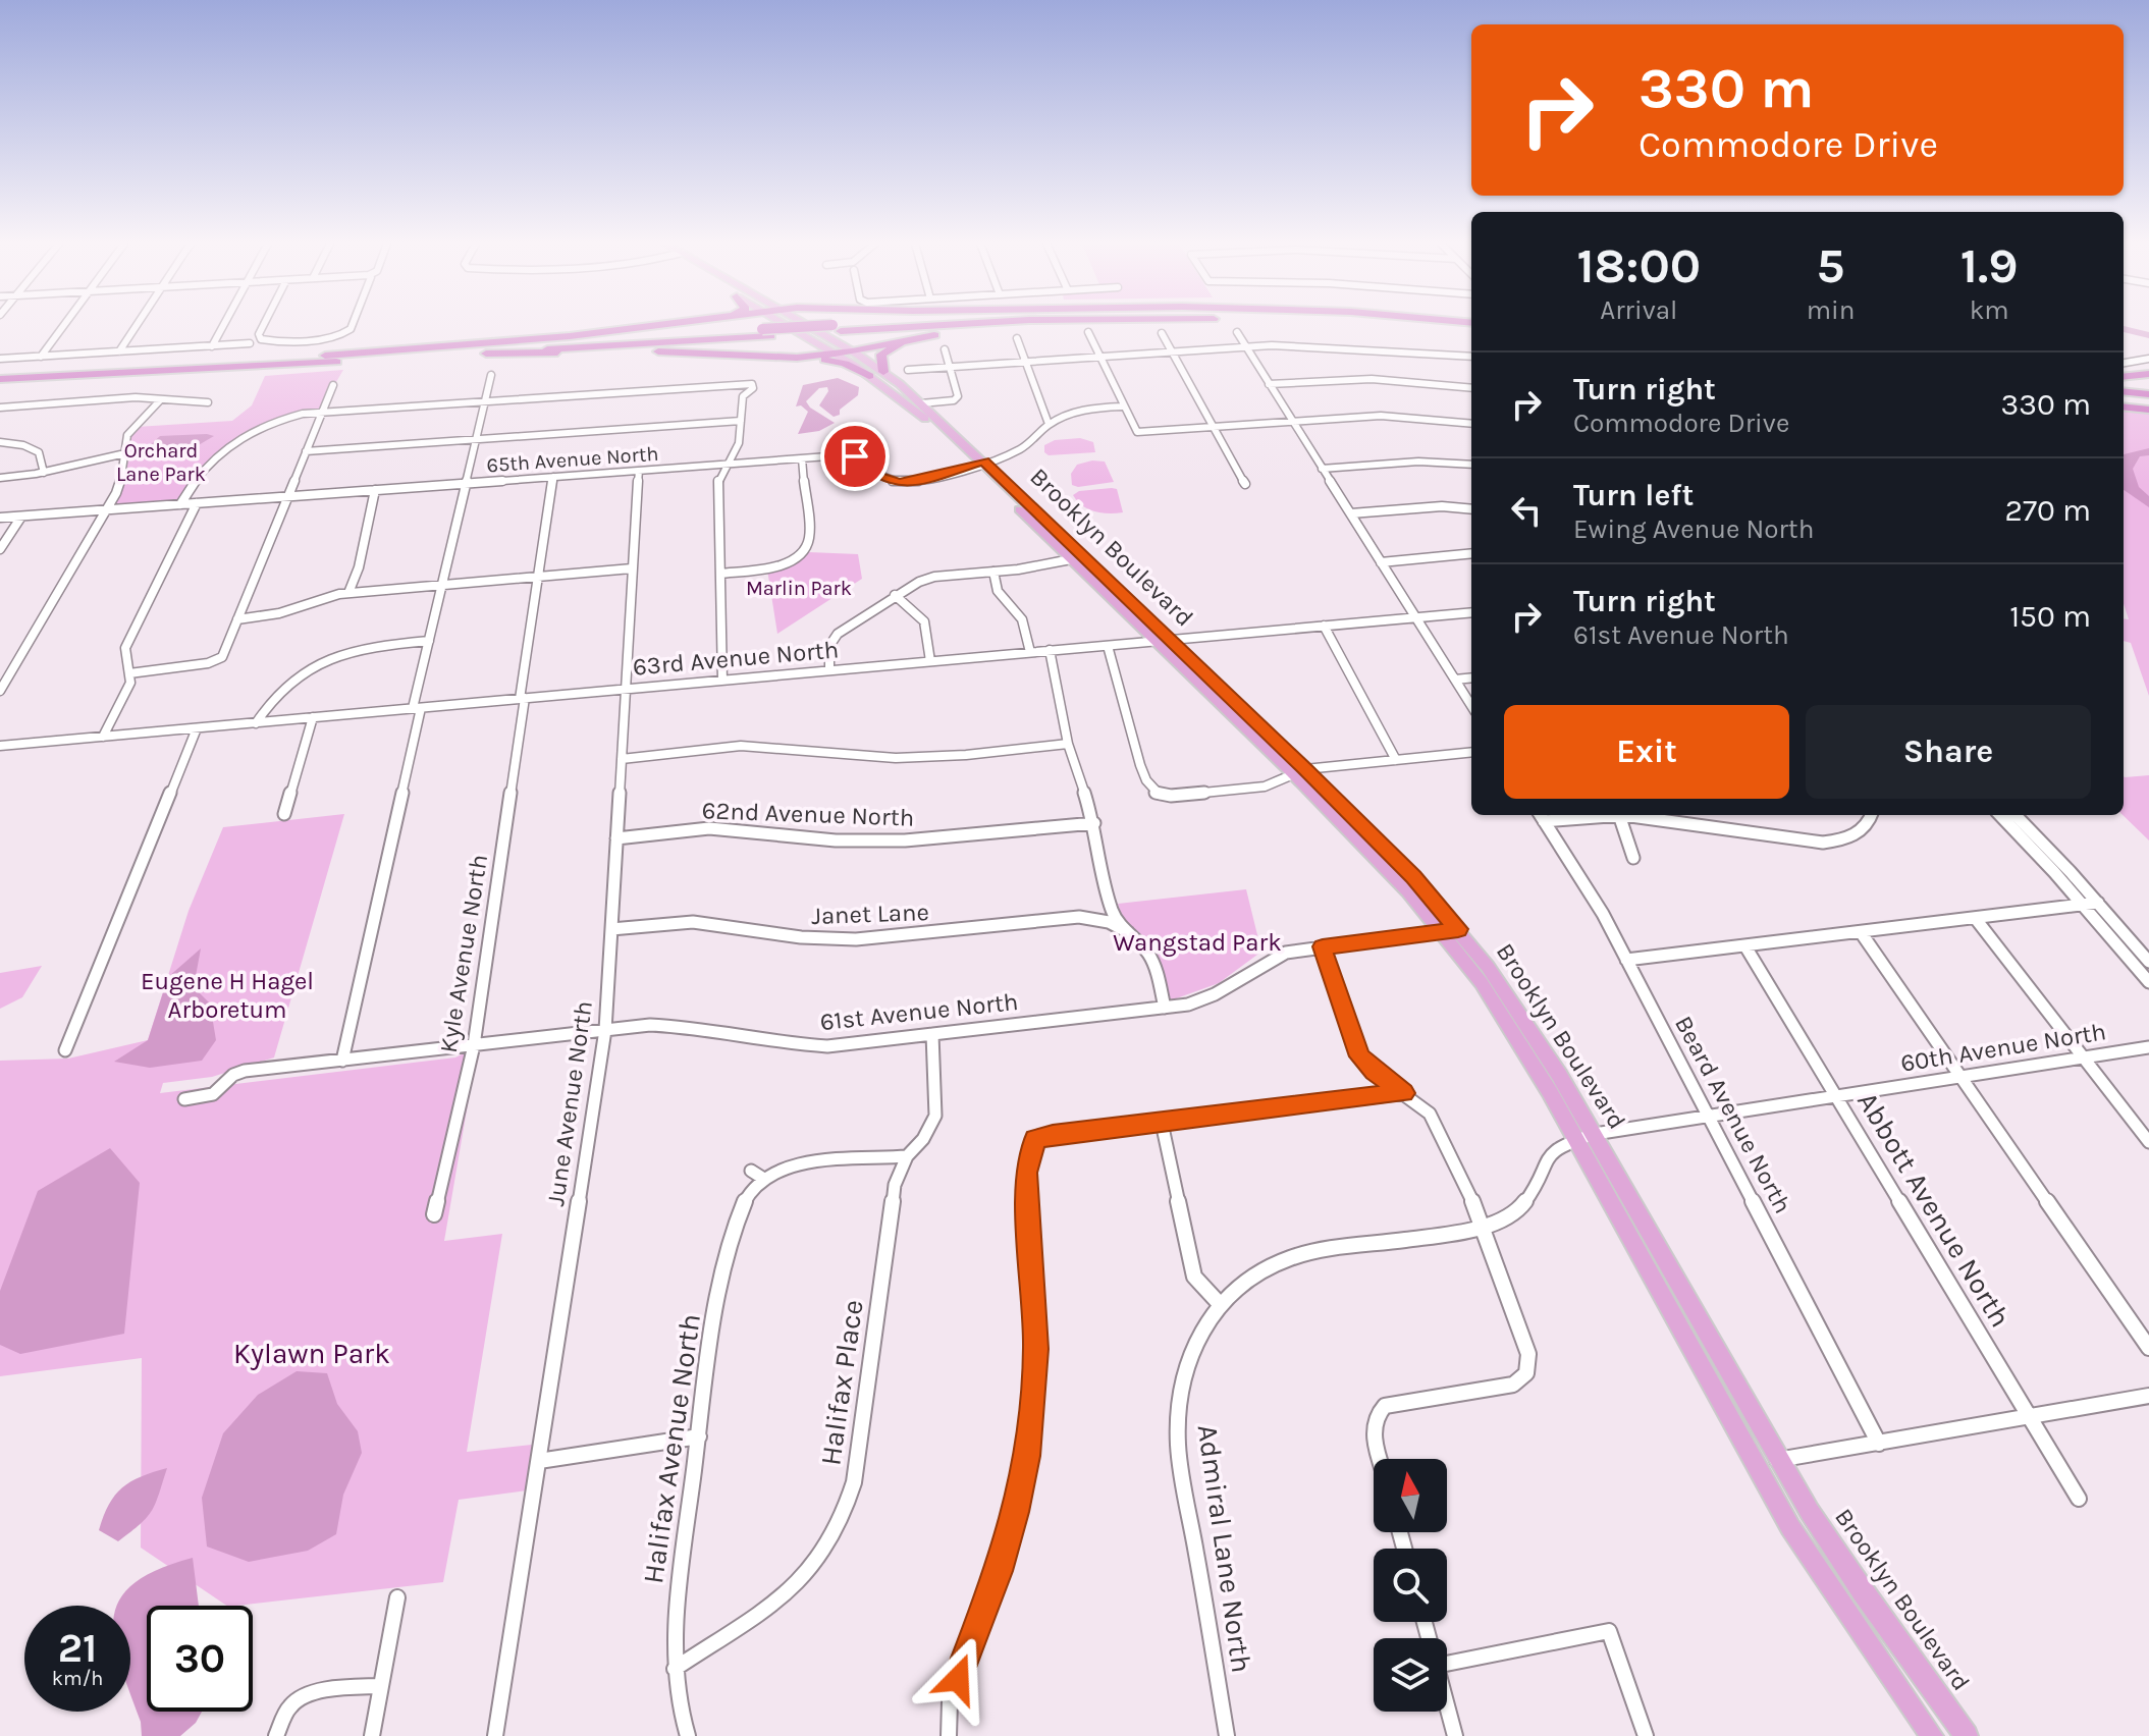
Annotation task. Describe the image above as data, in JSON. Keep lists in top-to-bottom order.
{
  "streets": {
    "main road": ["Brooklyn Boulevard"],
    "street": [
      "65th Avenue North",
      "63rd Avenue North",
      "62nd Avenue North",
      "Janet Lane",
      "Kyle Avenue North",
      "61st Avenue North",
      "60th Avenue North",
      "June Avenue North",
      "Beard Avenue North",
      "Abbott Avenue North",
      "Halifax Place",
      "Halifax Avenue North",
      "Admiral Lane North"
    ]
  },
  "crossings": [
    ["65th Avenue North", "Brooklyn Boulevard"],
    ["65th Avenue North", "Kyle Avenue North"],
    ["65th Avenue North", "June Avenue North"],
    ["Brooklyn Boulevard", "63rd Avenue North"],
    ["Brooklyn Boulevard", "61st Avenue North"],
    ["Brooklyn Boulevard", "60th Avenue North"],
    ["Brooklyn Boulevard", "Admiral Lane North"],
    ["63rd Avenue North", "Kyle Avenue North"],
    ["63rd Avenue North", "June Avenue North"],
    ["62nd Avenue North", "June Avenue North"],
    ["Janet Lane", "June Avenue North"],
    ["Kyle Avenue North", "61st Avenue North"],
    ["61st Avenue North", "June Avenue North"],
    ["61st Avenue North", "Halifax Place"],
    ["60th Avenue North", "Beard Avenue North"],
    ["60th Avenue North", "Abbott Avenue North"],
    ["60th Avenue North", "Admiral Lane North"],
    ["Halifax Place", "Halifax Avenue North"]
  ],
  "parks": [
    "Orchard Lane Park",
    "Marlin Park",
    "Wangstad Park",
    "Eugene H Hagel Arboretum",
    "Kylawn Park"
  ],
  "north": "top",
  "page": {
    "turn": ["330 m", "Commodore Drive"],
    "eta": [
      "18:00",
      "Arrival",
      "5",
      "min",
      "1.9",
      "km"
    ],
    "list": [
      {
        "name": "Turn right",
        "note": "Commodore Drive",
        "value": "330 m"
      },
      {
        "name": "Turn left",
        "note": "Ewing Avenue North",
        "value": "270 m"
      },
      {
        "name": "Turn right",
        "note": "61st Avenue North",
        "value": "150 m"
      }
    ],
    "buttons": ["Exit", "Share"],
    "speed": "21 km/h",
    "limit": "30"
  }
}
